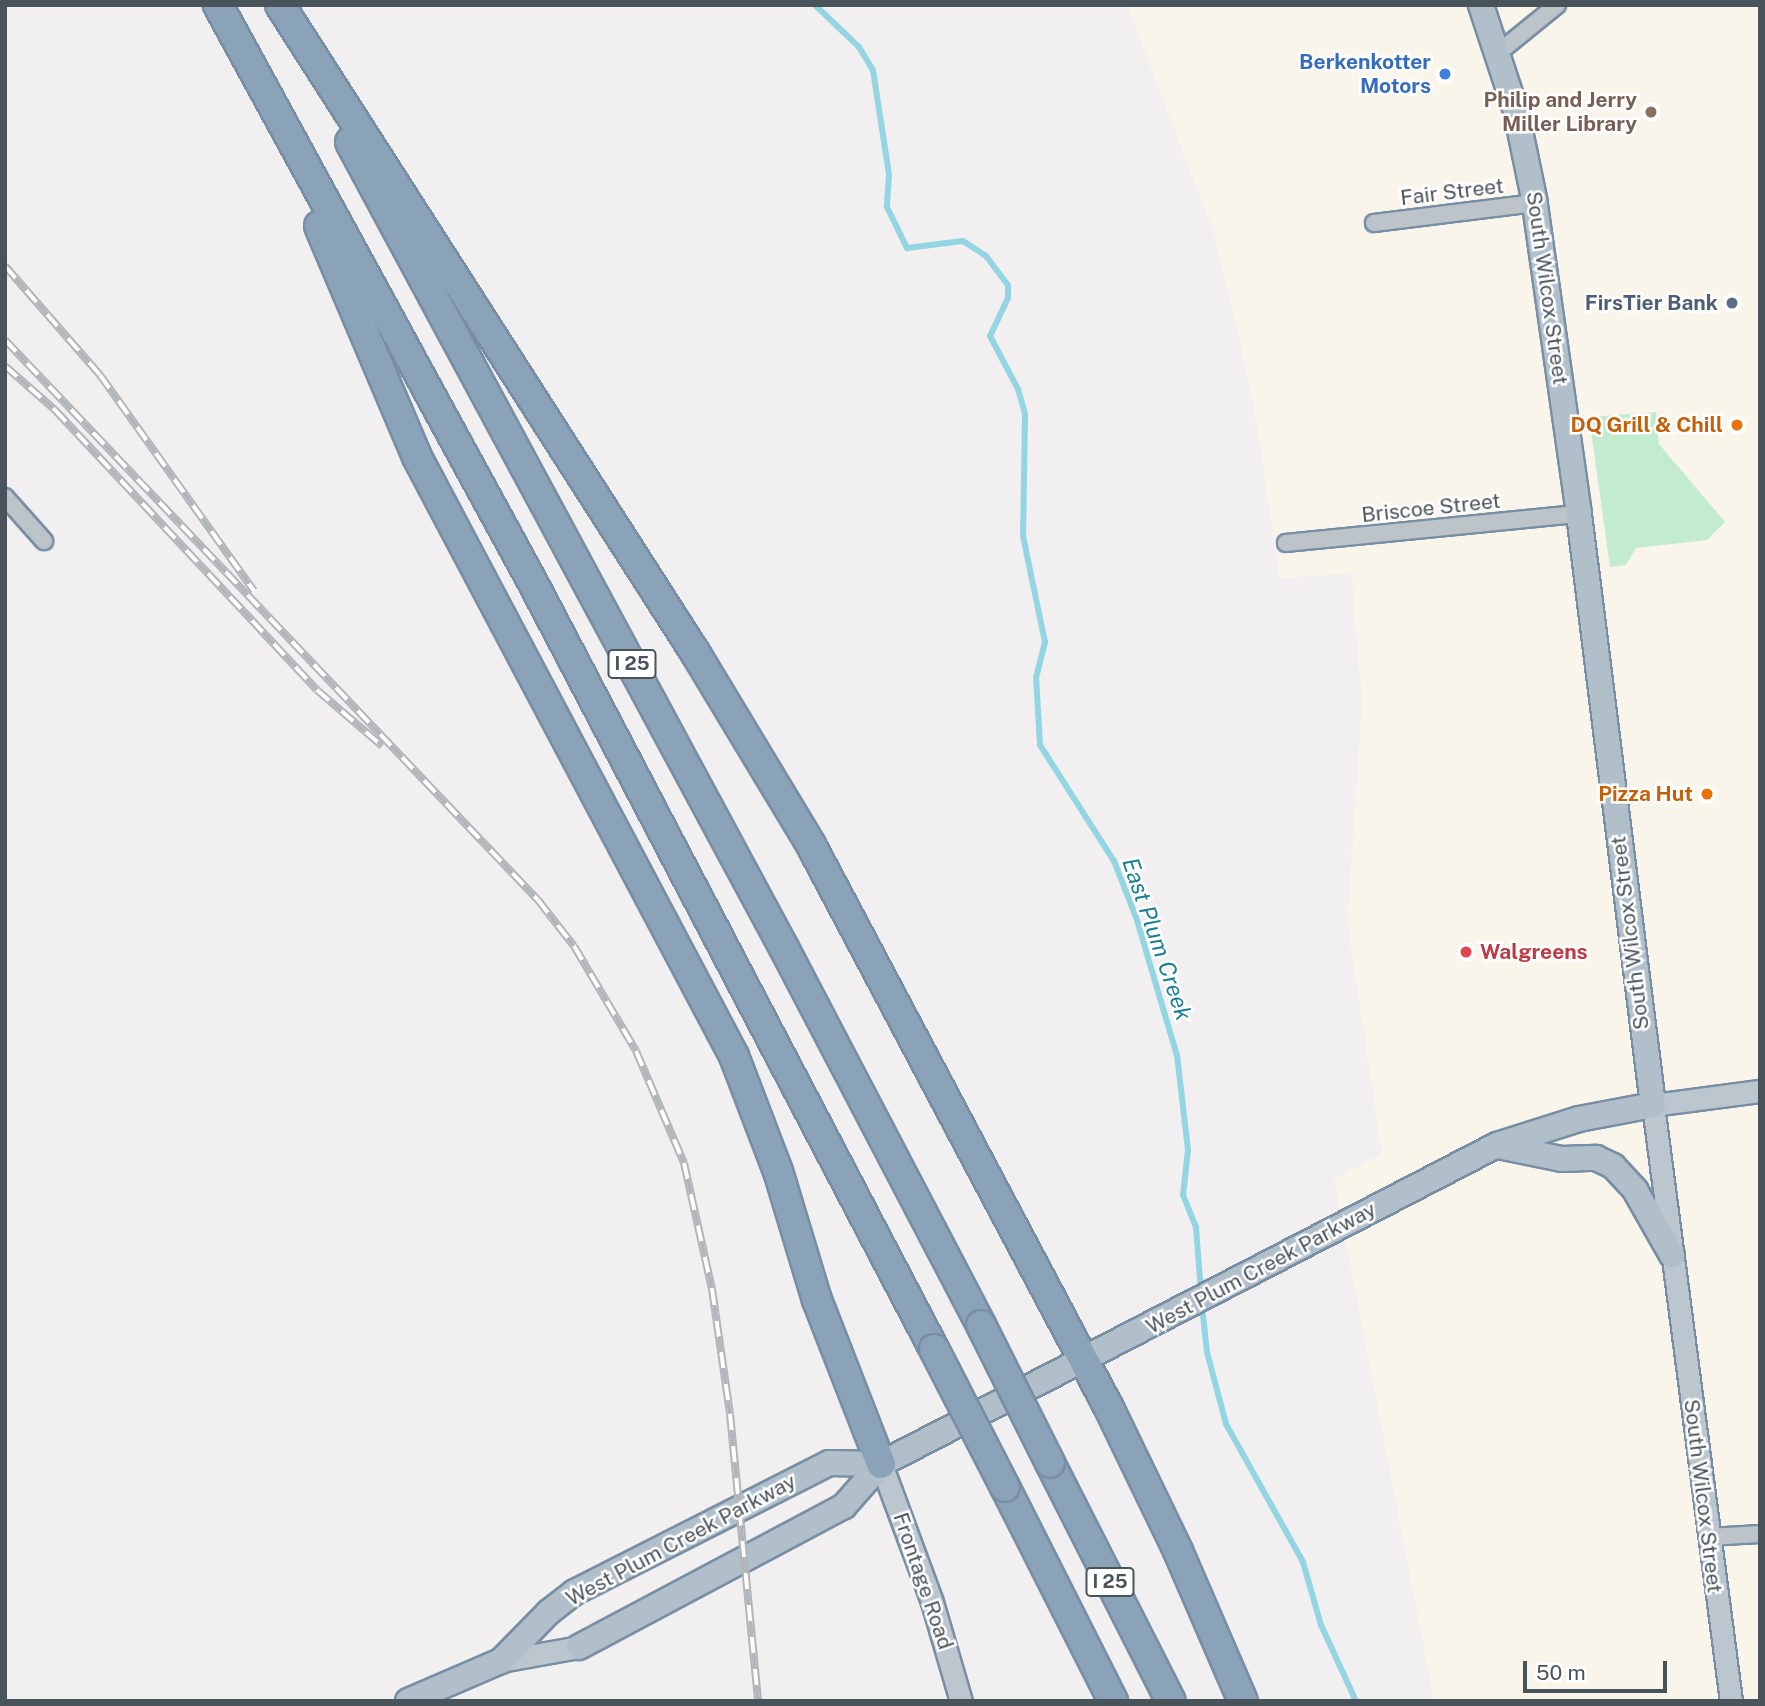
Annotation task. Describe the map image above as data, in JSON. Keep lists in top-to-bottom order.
{
  "streets": {
    "highway": ["I 25"],
    "main road": ["South Wilcox Street", "West Plum Creek Parkway", "Frontage Road"],
    "street": ["Fair Street", "Briscoe Street"]
  },
  "crossings": [
    ["Fair Street", "South Wilcox Street"],
    ["South Wilcox Street", "Briscoe Street"],
    ["South Wilcox Street", "West Plum Creek Parkway"],
    ["West Plum Creek Parkway", "Frontage Road"]
  ],
  "water": ["East Plum Creek"],
  "places": [
    "Berkenkotter Motors",
    "Philip and Jerry Miller Library",
    "FirsTier Bank",
    "DQ Grill & Chill",
    "Pizza Hut",
    "Walgreens"
  ],
  "scale_bar": "50 m"
}
